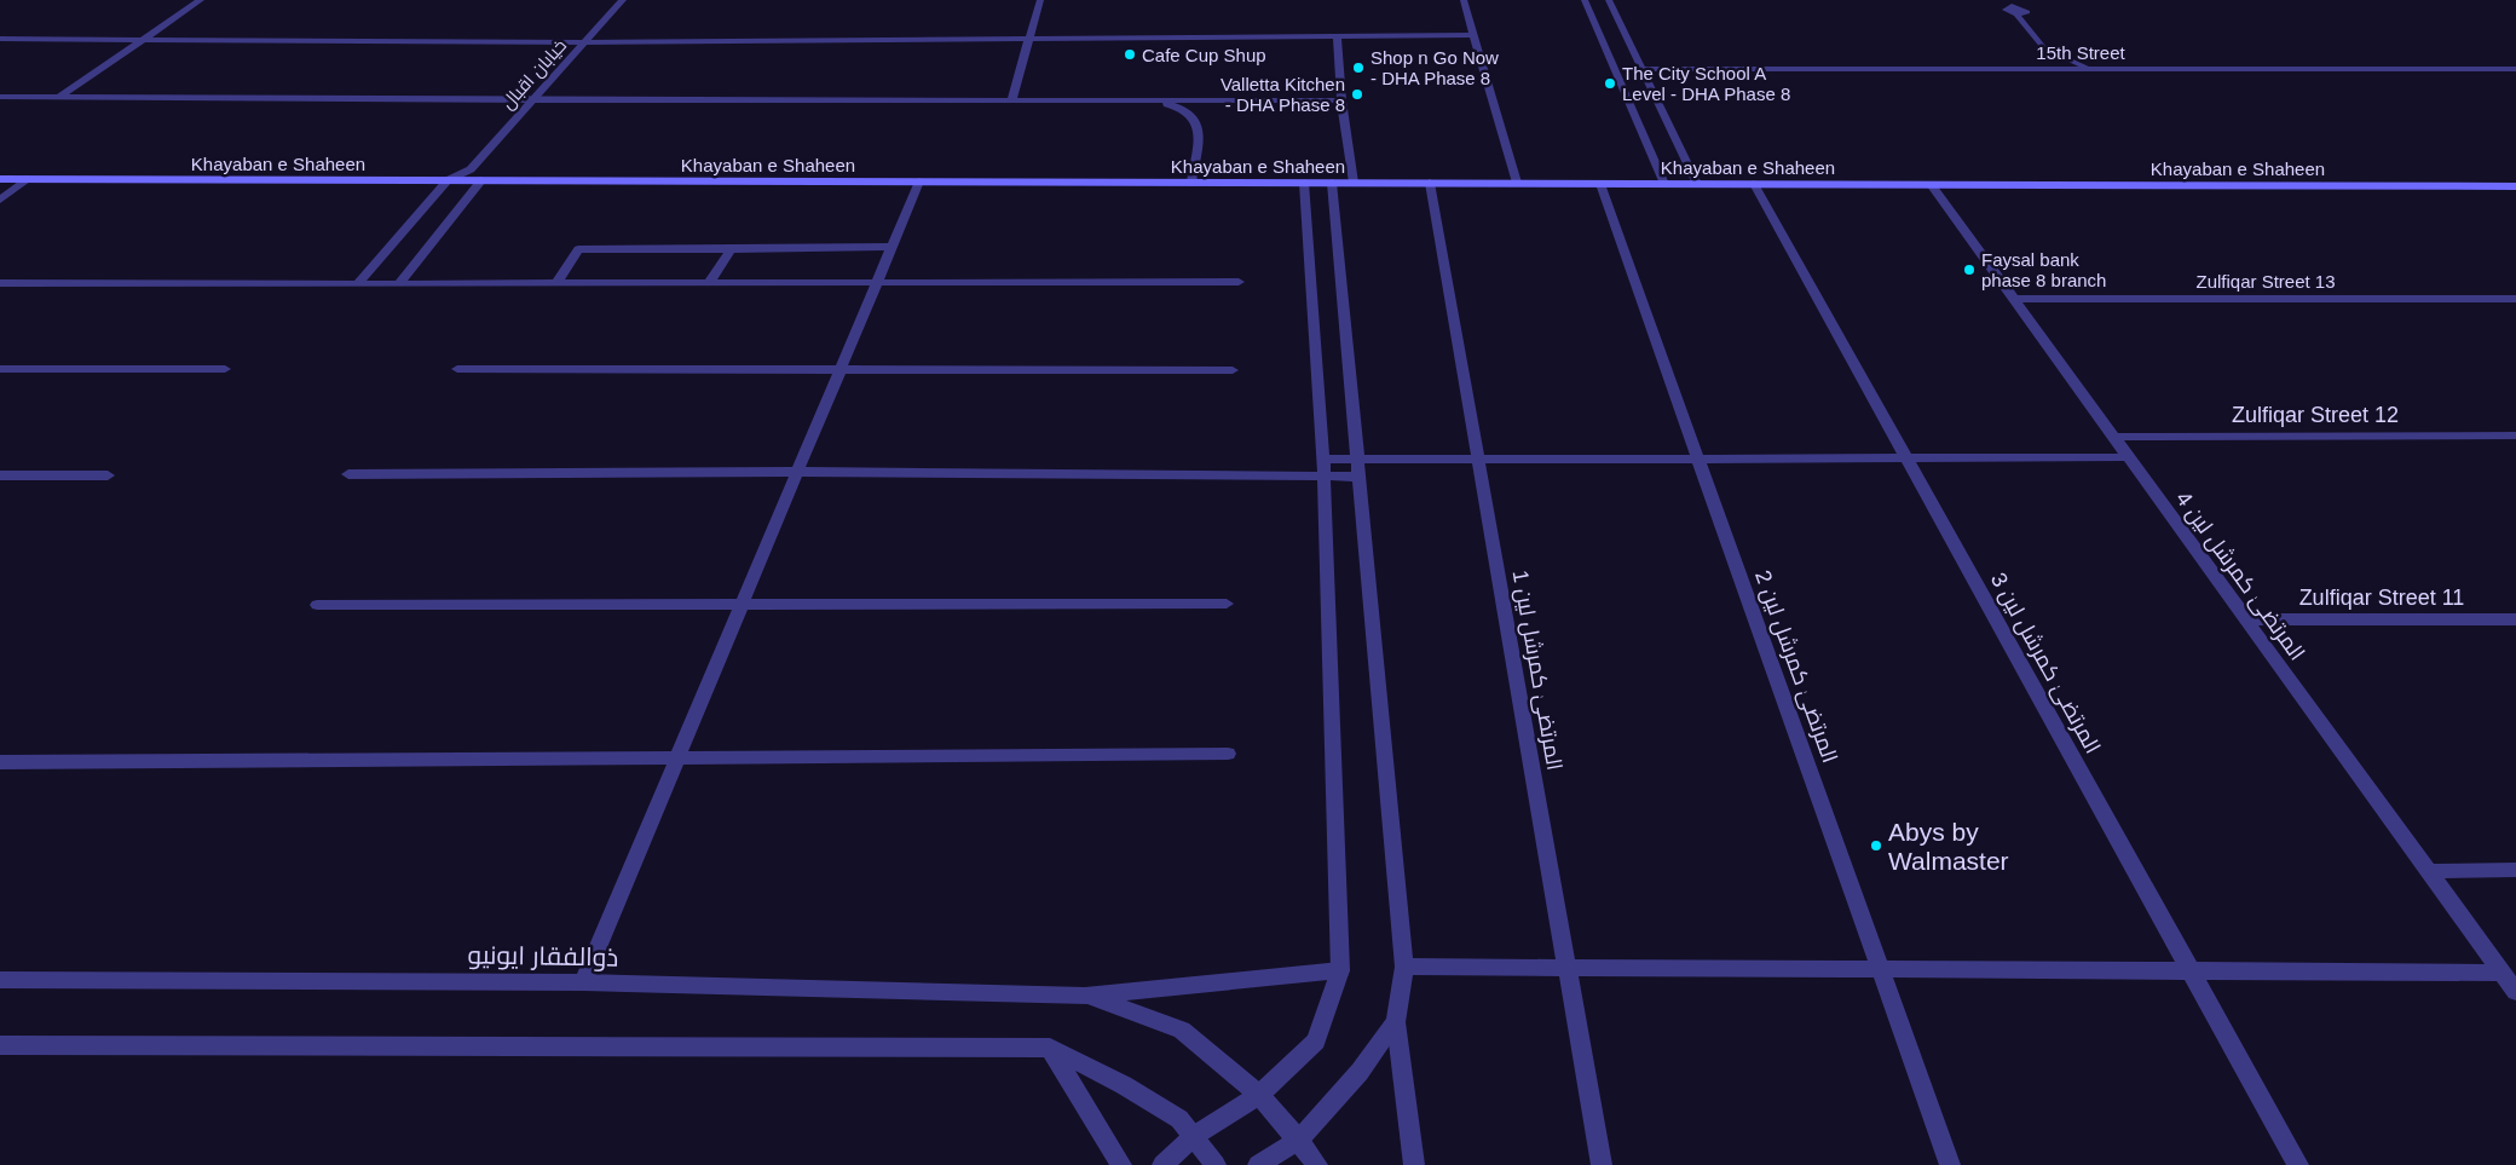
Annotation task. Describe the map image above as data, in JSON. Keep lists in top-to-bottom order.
{
  "streets": {
    "main road": ["Khayaban e Shaheen"],
    "street": [
      "15th Street",
      "خیابان اقبال",
      "Zulfiqar Street 13",
      "Zulfiqar Street 12",
      "المرتضیٰ کمرشل لین 4",
      "Zulfiqar Street 11",
      "المرتضیٰ کمرشل لین 3",
      "المرتضیٰ کمرشل لین 2",
      "المرتضیٰ کمرشل لین 1",
      "ذوالفقار ایونیو"
    ]
  },
  "crossings": [
    ["خیابان اقبال", "Khayaban e Shaheen"],
    ["Khayaban e Shaheen", "المرتضیٰ کمرشل لین 4"],
    ["Khayaban e Shaheen", "المرتضیٰ کمرشل لین 3"],
    ["Khayaban e Shaheen", "المرتضیٰ کمرشل لین 2"],
    ["Khayaban e Shaheen", "المرتضیٰ کمرشل لین 1"],
    ["Zulfiqar Street 13", "المرتضیٰ کمرشل لین 4"],
    ["Zulfiqar Street 12", "المرتضیٰ کمرشل لین 4"],
    ["المرتضیٰ کمرشل لین 4", "Zulfiqar Street 11"]
  ],
  "places": [
    "Cafe Cup Shup",
    "Shop n Go Now - DHA Phase 8",
    "The City School A Level - DHA Phase 8",
    "Valletta Kitchen - DHA Phase 8",
    "Faysal bank phase 8 branch",
    "Abys by Walmaster"
  ]
}
